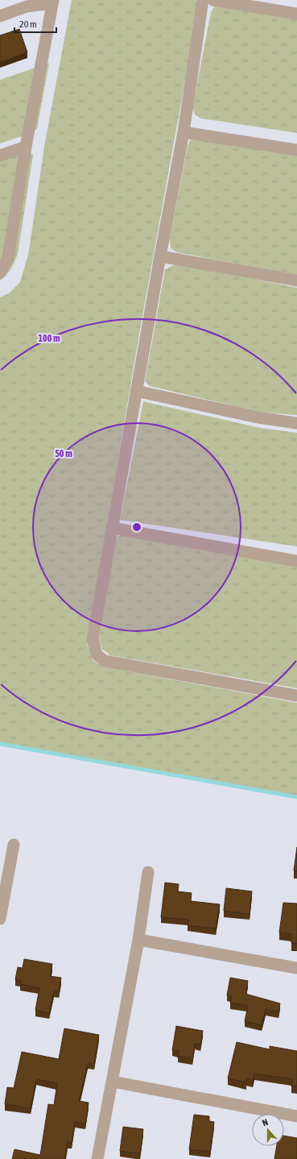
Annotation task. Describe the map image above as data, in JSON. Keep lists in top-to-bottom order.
{
  "scale_bar": "20 m",
  "north": "top",
  "rings": ["100 m", "50 m"]
}
